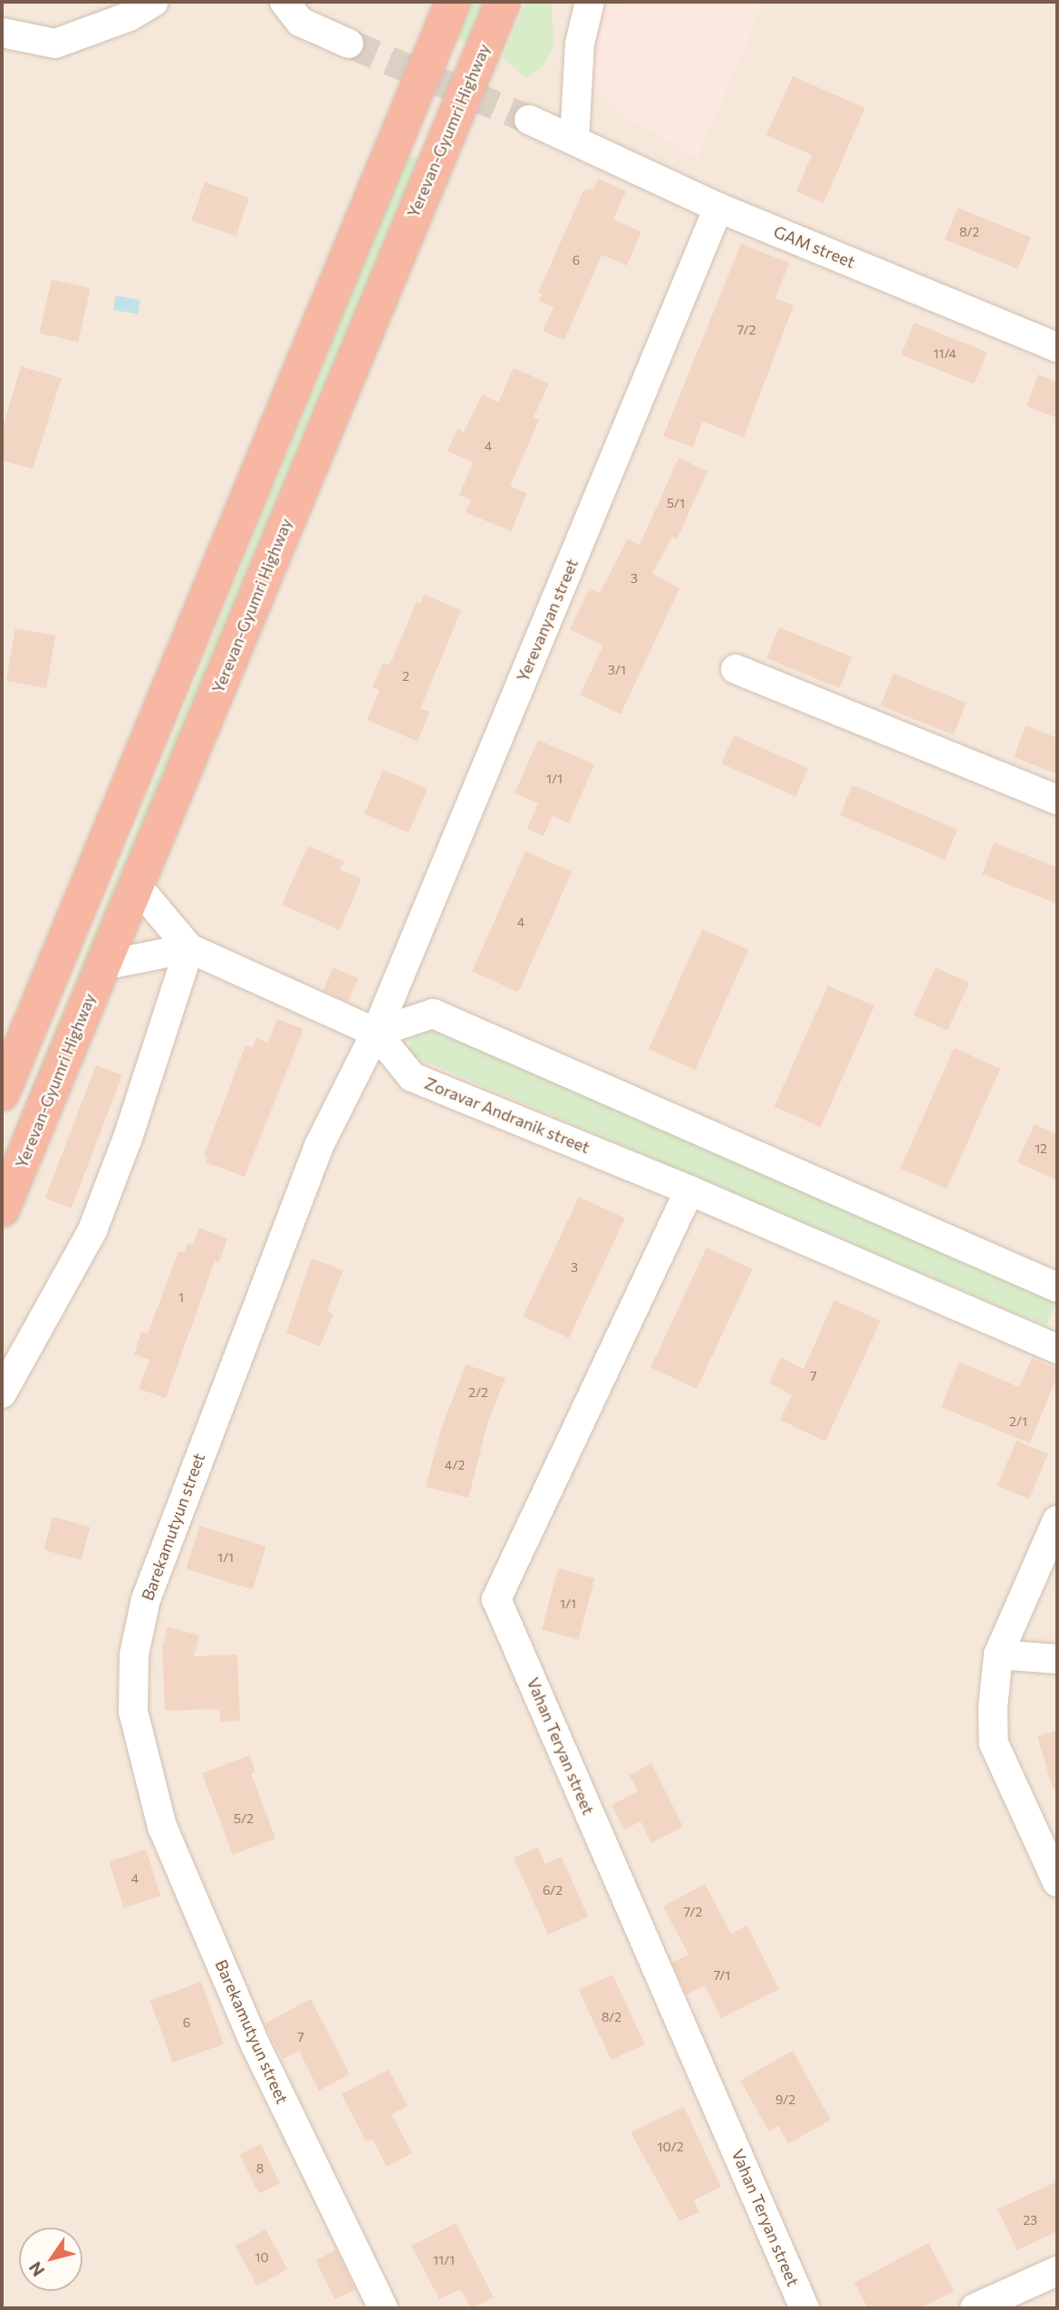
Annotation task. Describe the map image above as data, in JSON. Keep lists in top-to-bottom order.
{
  "streets": {
    "highway": ["Yerevan-Gyumri Highway"],
    "street": [
      "GAM street",
      "Yerevanyan street",
      "Zoravar Andranik street",
      "Barekamutyun street",
      "Vahan Teryan street"
    ]
  },
  "crossings": [
    ["GAM street", "Yerevanyan street"],
    ["Yerevanyan street", "Zoravar Andranik street"],
    ["Yerevanyan street", "Barekamutyun street"],
    ["Zoravar Andranik street", "Barekamutyun street"],
    ["Zoravar Andranik street", "Vahan Teryan street"]
  ],
  "house_numbers": [
    "8/2",
    "6",
    "7/2",
    "11/4",
    "4",
    "5/1",
    "3",
    "3/1",
    "2",
    "1/1",
    "4",
    "12",
    "3",
    "1",
    "7",
    "2/2",
    "2/1",
    "4/2",
    "1/1",
    "1/1",
    "5/2",
    "4",
    "6/2",
    "7/2",
    "7/1",
    "8/2",
    "6",
    "7",
    "9/2",
    "10/2",
    "8",
    "23",
    "10",
    "11/1"
  ],
  "north": "bottom left"
}
